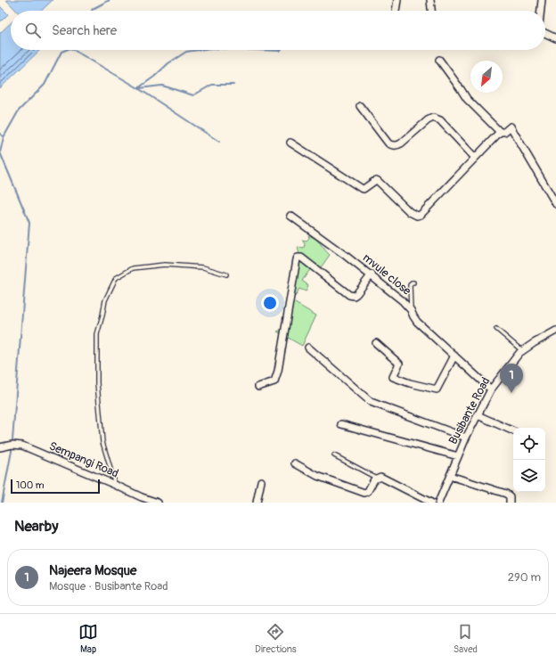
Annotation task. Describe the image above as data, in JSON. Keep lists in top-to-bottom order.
{
  "streets": {
    "street": ["mvule close", "Busibante Road", "Sempangi Road"]
  },
  "crossings": [
    ["mvule close", "Busibante Road"]
  ],
  "scale_bar": "100 m",
  "north": "bottom left",
  "page": {
    "search": "Search here",
    "pins": "1",
    "scale": "100 m",
    "heading": "Nearby",
    "list": [
      {
        "mark": "1",
        "name": "Najeera Mosque",
        "note": "Mosque · Busibante Road",
        "value": "290 m"
      }
    ],
    "nav": ["Map", "Directions", "Saved"]
  }
}
